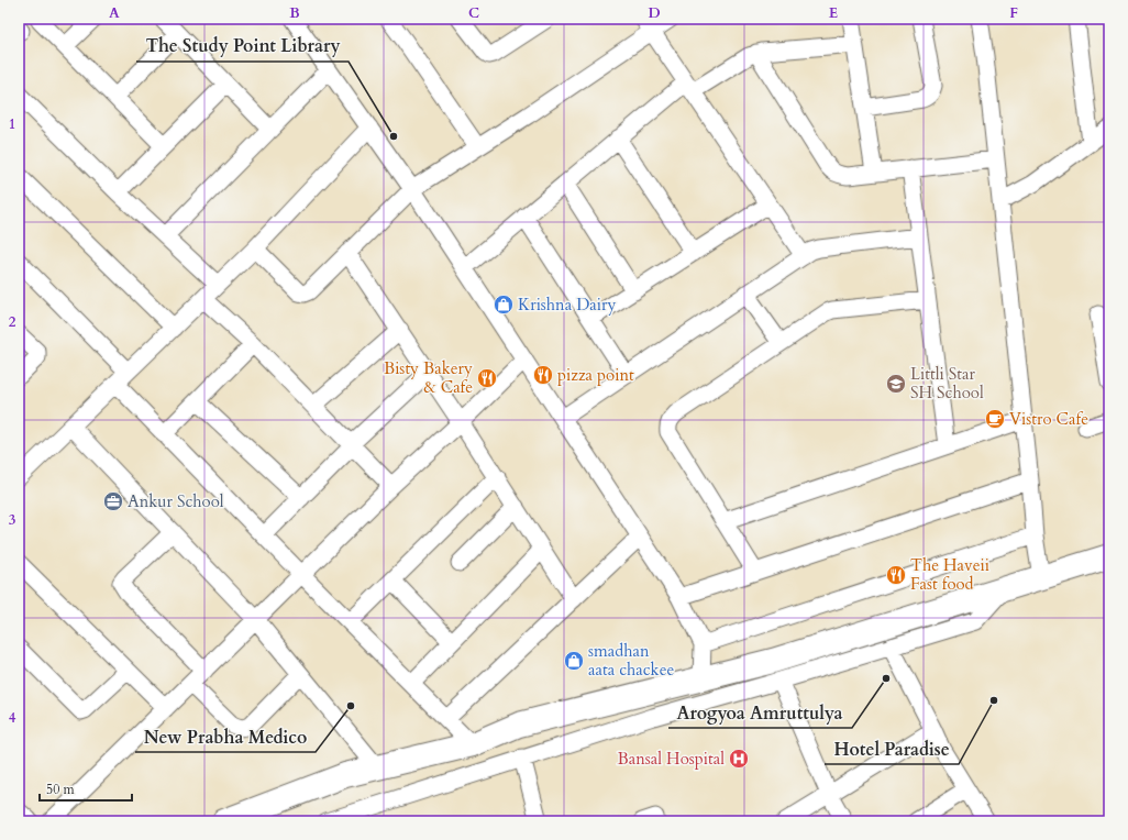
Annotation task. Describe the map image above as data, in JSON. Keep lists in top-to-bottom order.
{
  "places": {
    "other": [
      "The Study Point Library",
      "Arogyoa Amruttulya",
      "Hotel Paradise",
      "New Prabha Medico"
    ],
    "shop": ["Krishna Dairy", "smadhan aata chackee"],
    "restaurant": ["pizza point", "Bisty Bakery & Cafe", "The Haveii Fast food"],
    "school or university": ["Littli Star SH School"],
    "cafe": ["Vistro Cafe"],
    "office": ["Ankur School"],
    "hospital": ["Bansal Hospital"]
  },
  "scale_bar": "50 m",
  "grid": {
    "columns": [
      "A",
      "B",
      "C",
      "D",
      "E",
      "F"
    ],
    "rows": [
      "1",
      "2",
      "3",
      "4"
    ]
  }
}
